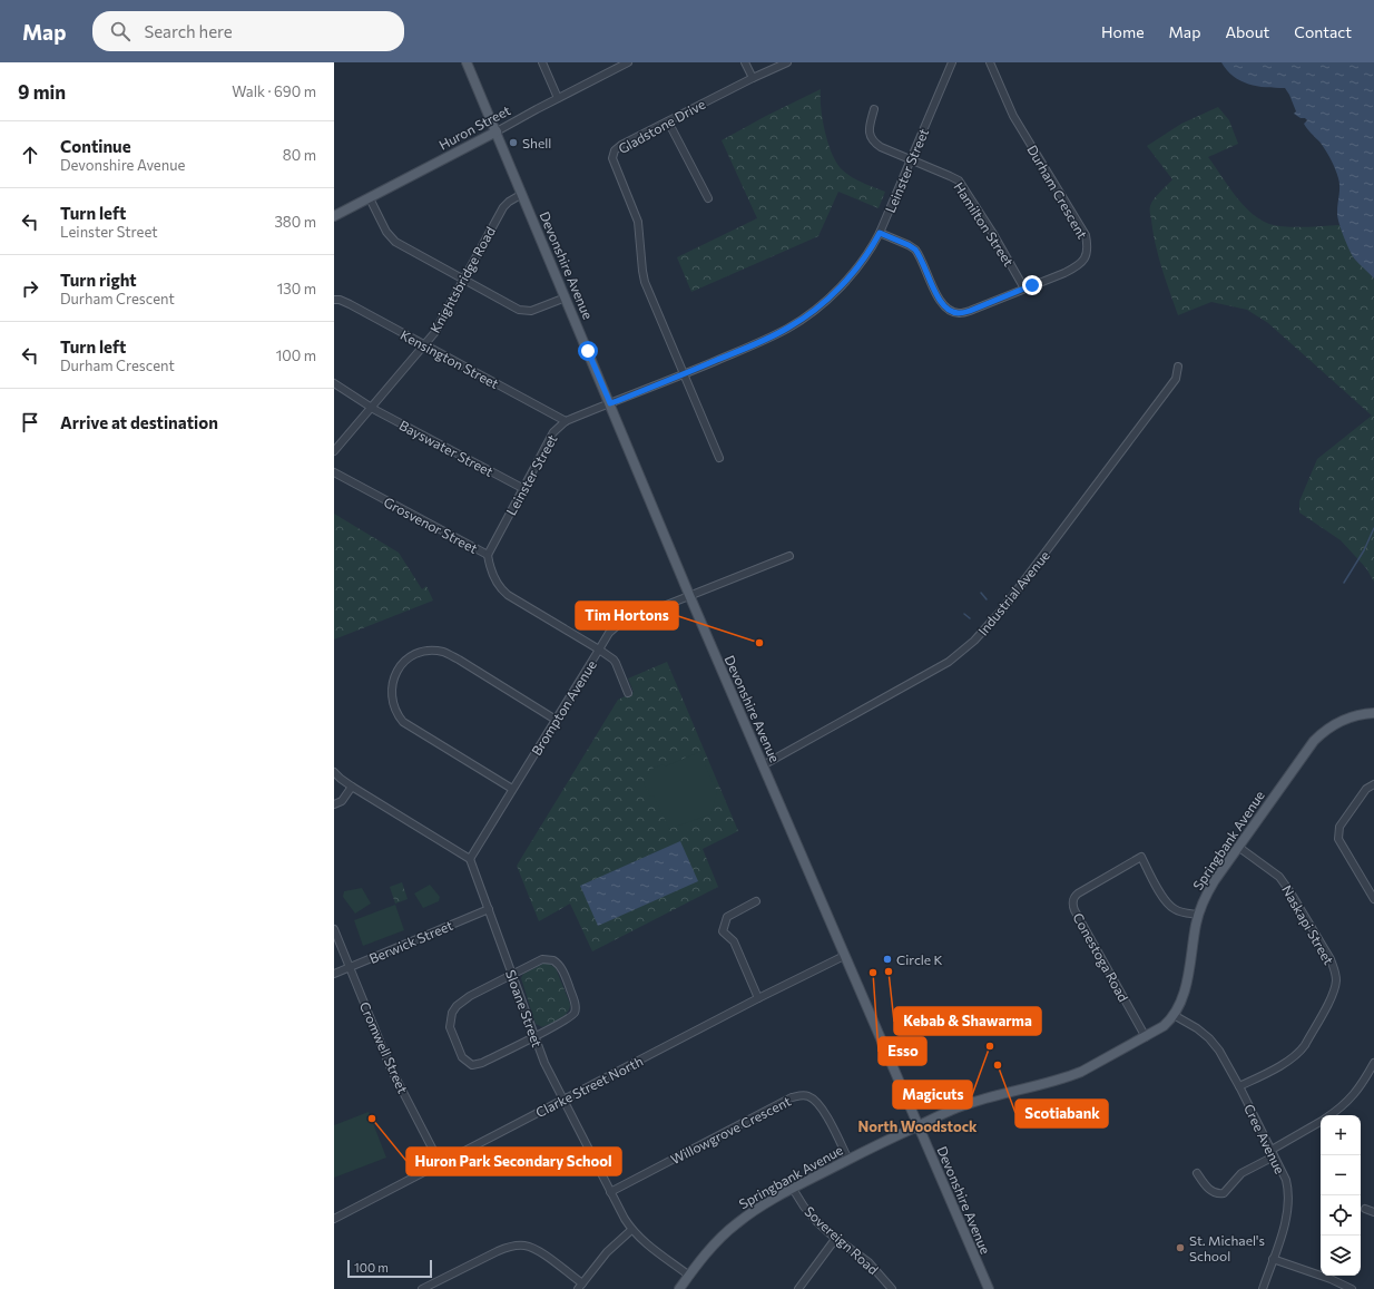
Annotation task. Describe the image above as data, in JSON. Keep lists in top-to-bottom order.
{
  "streets": {
    "main road": ["Huron Street", "Devonshire Avenue", "Springbank Avenue"],
    "street": [
      "Gladstone Drive",
      "Leinster Street",
      "Durham Crescent",
      "Hamilton Street",
      "Knightsbridge Road",
      "Kensington Street",
      "Bayswater Street",
      "Grosvenor Street",
      "Industrial Avenue",
      "Brompton Avenue",
      "Naskapi Street",
      "Berwick Street",
      "Conestoga Road",
      "Sloane Street",
      "Cromwell Street",
      "Clarke Street North",
      "Willowgrove Crescent",
      "Cree Avenue",
      "Sovereign Road"
    ]
  },
  "crossings": [
    ["Gladstone Drive", "Leinster Street"],
    ["Huron Street", "Devonshire Avenue"],
    ["Leinster Street", "Durham Crescent"],
    ["Leinster Street", "Hamilton Street"],
    ["Leinster Street", "Devonshire Avenue"],
    ["Leinster Street", "Kensington Street"],
    ["Leinster Street", "Bayswater Street"],
    ["Leinster Street", "Grosvenor Street"],
    ["Durham Crescent", "Hamilton Street"],
    ["Devonshire Avenue", "Knightsbridge Road"],
    ["Devonshire Avenue", "Industrial Avenue"],
    ["Devonshire Avenue", "Brompton Avenue"],
    ["Devonshire Avenue", "Springbank Avenue"],
    ["Devonshire Avenue", "Clarke Street North"],
    ["Knightsbridge Road", "Kensington Street"],
    ["Knightsbridge Road", "Bayswater Street"],
    ["Grosvenor Street", "Brompton Avenue"],
    ["Brompton Avenue", "Sloane Street"],
    ["Springbank Avenue", "Naskapi Street"],
    ["Springbank Avenue", "Conestoga Road"],
    ["Springbank Avenue", "Sloane Street"],
    ["Springbank Avenue", "Willowgrove Crescent"],
    ["Springbank Avenue", "Cree Avenue"],
    ["Springbank Avenue", "Sovereign Road"],
    ["Naskapi Street", "Cree Avenue"],
    ["Berwick Street", "Sloane Street"],
    ["Berwick Street", "Cromwell Street"],
    ["Sloane Street", "Clarke Street North"],
    ["Sloane Street", "Willowgrove Crescent"],
    ["Cromwell Street", "Clarke Street North"]
  ],
  "districts": ["North Woodstock"],
  "places": [
    "Shell",
    "Tim Hortons",
    "Circle K",
    "Kebab & Shawarma",
    "Esso",
    "Magicuts",
    "Scotiabank",
    "Huron Park Secondary School",
    "St. Michael's School"
  ],
  "scale_bar": "100 m",
  "page": {
    "header": "Map",
    "search": "Search here",
    "nav": [
      "Home",
      "Map",
      "About",
      "Contact"
    ],
    "heading": ["9 min", "Walk · 690 m"],
    "list": [
      ["Continue", "Devonshire Avenue", "80 m"],
      ["Turn left", "Leinster Street", "380 m"],
      ["Turn right", "Durham Crescent", "130 m"],
      ["Turn left", "Durham Crescent", "100 m"],
      "Arrive at destination"
    ],
    "map_buttons": ["+", "−"],
    "scale": "100 m"
  }
}
